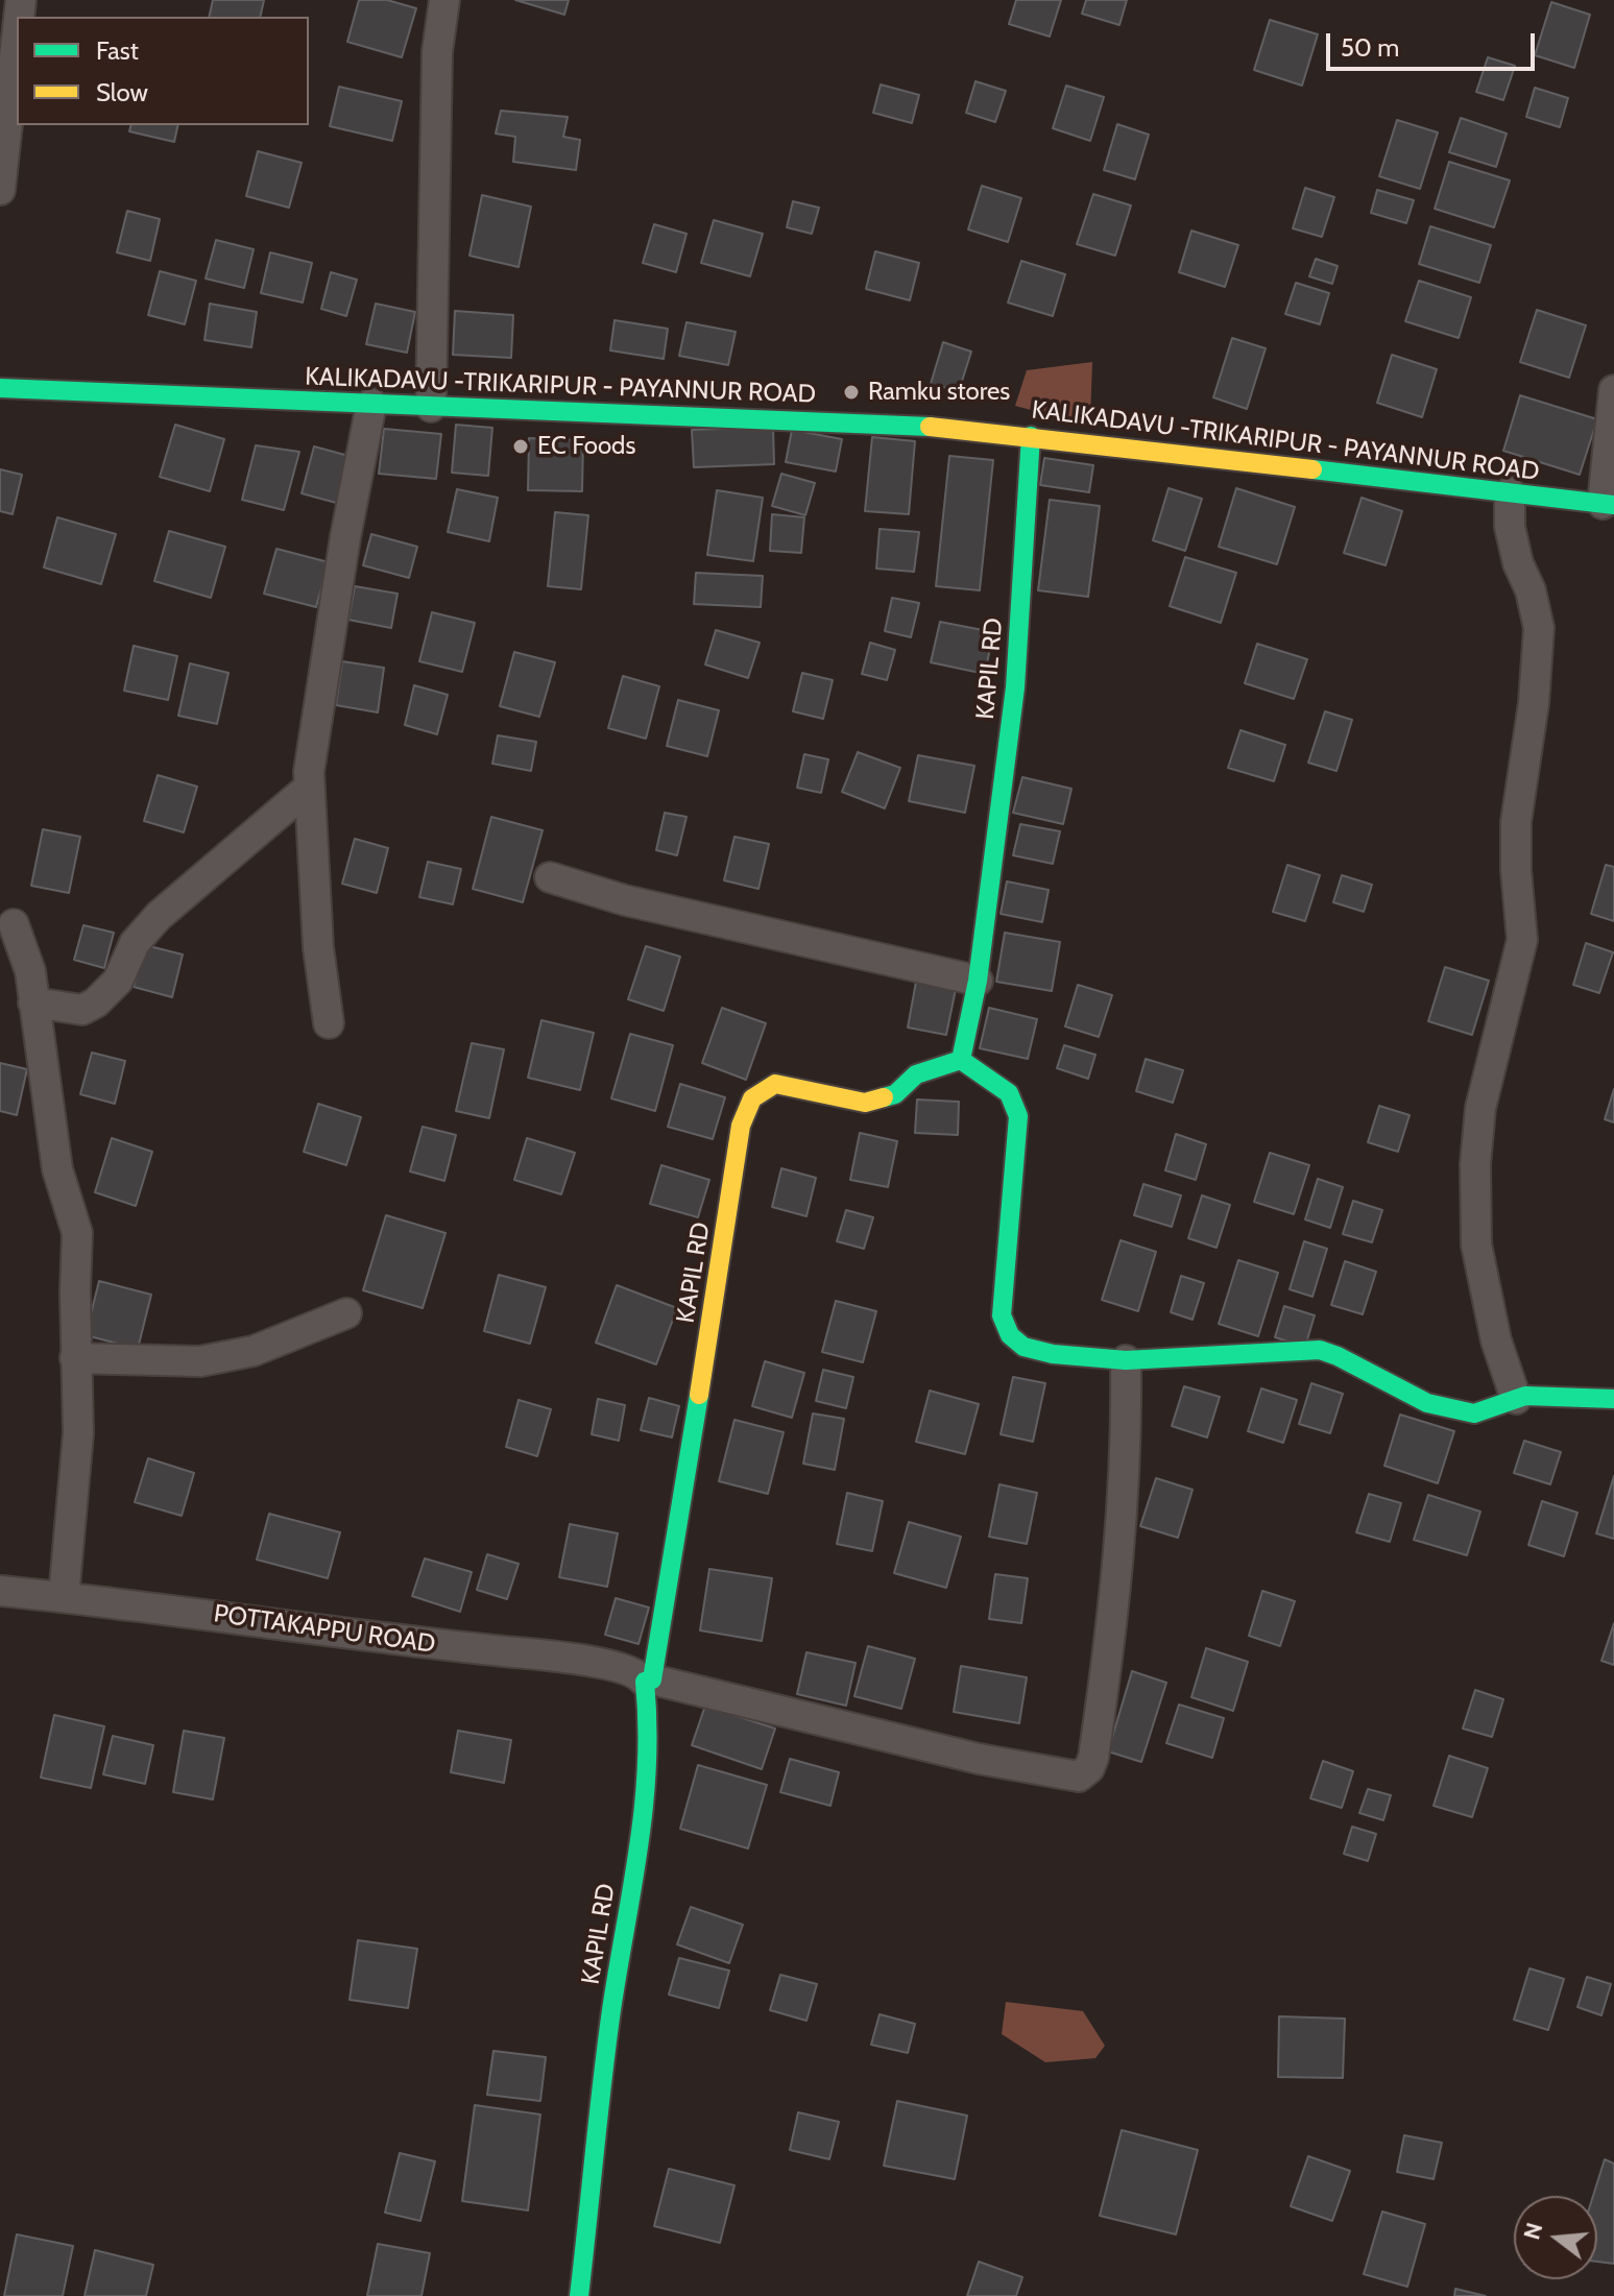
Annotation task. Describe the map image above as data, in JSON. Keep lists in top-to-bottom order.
{
  "streets": {
    "street": ["KALIKADAVU -TRIKARIPUR - PAYANNUR ROAD", "KAPIL RD", "POTTAKAPPU ROAD"]
  },
  "crossings": [
    ["KALIKADAVU -TRIKARIPUR - PAYANNUR ROAD", "KAPIL RD"],
    ["KAPIL RD", "POTTAKAPPU ROAD"]
  ],
  "places": ["Ramku stores", "EC Foods"],
  "legend": ["Fast", "Slow"],
  "scale_bar": "50 m",
  "north": "left"
}
